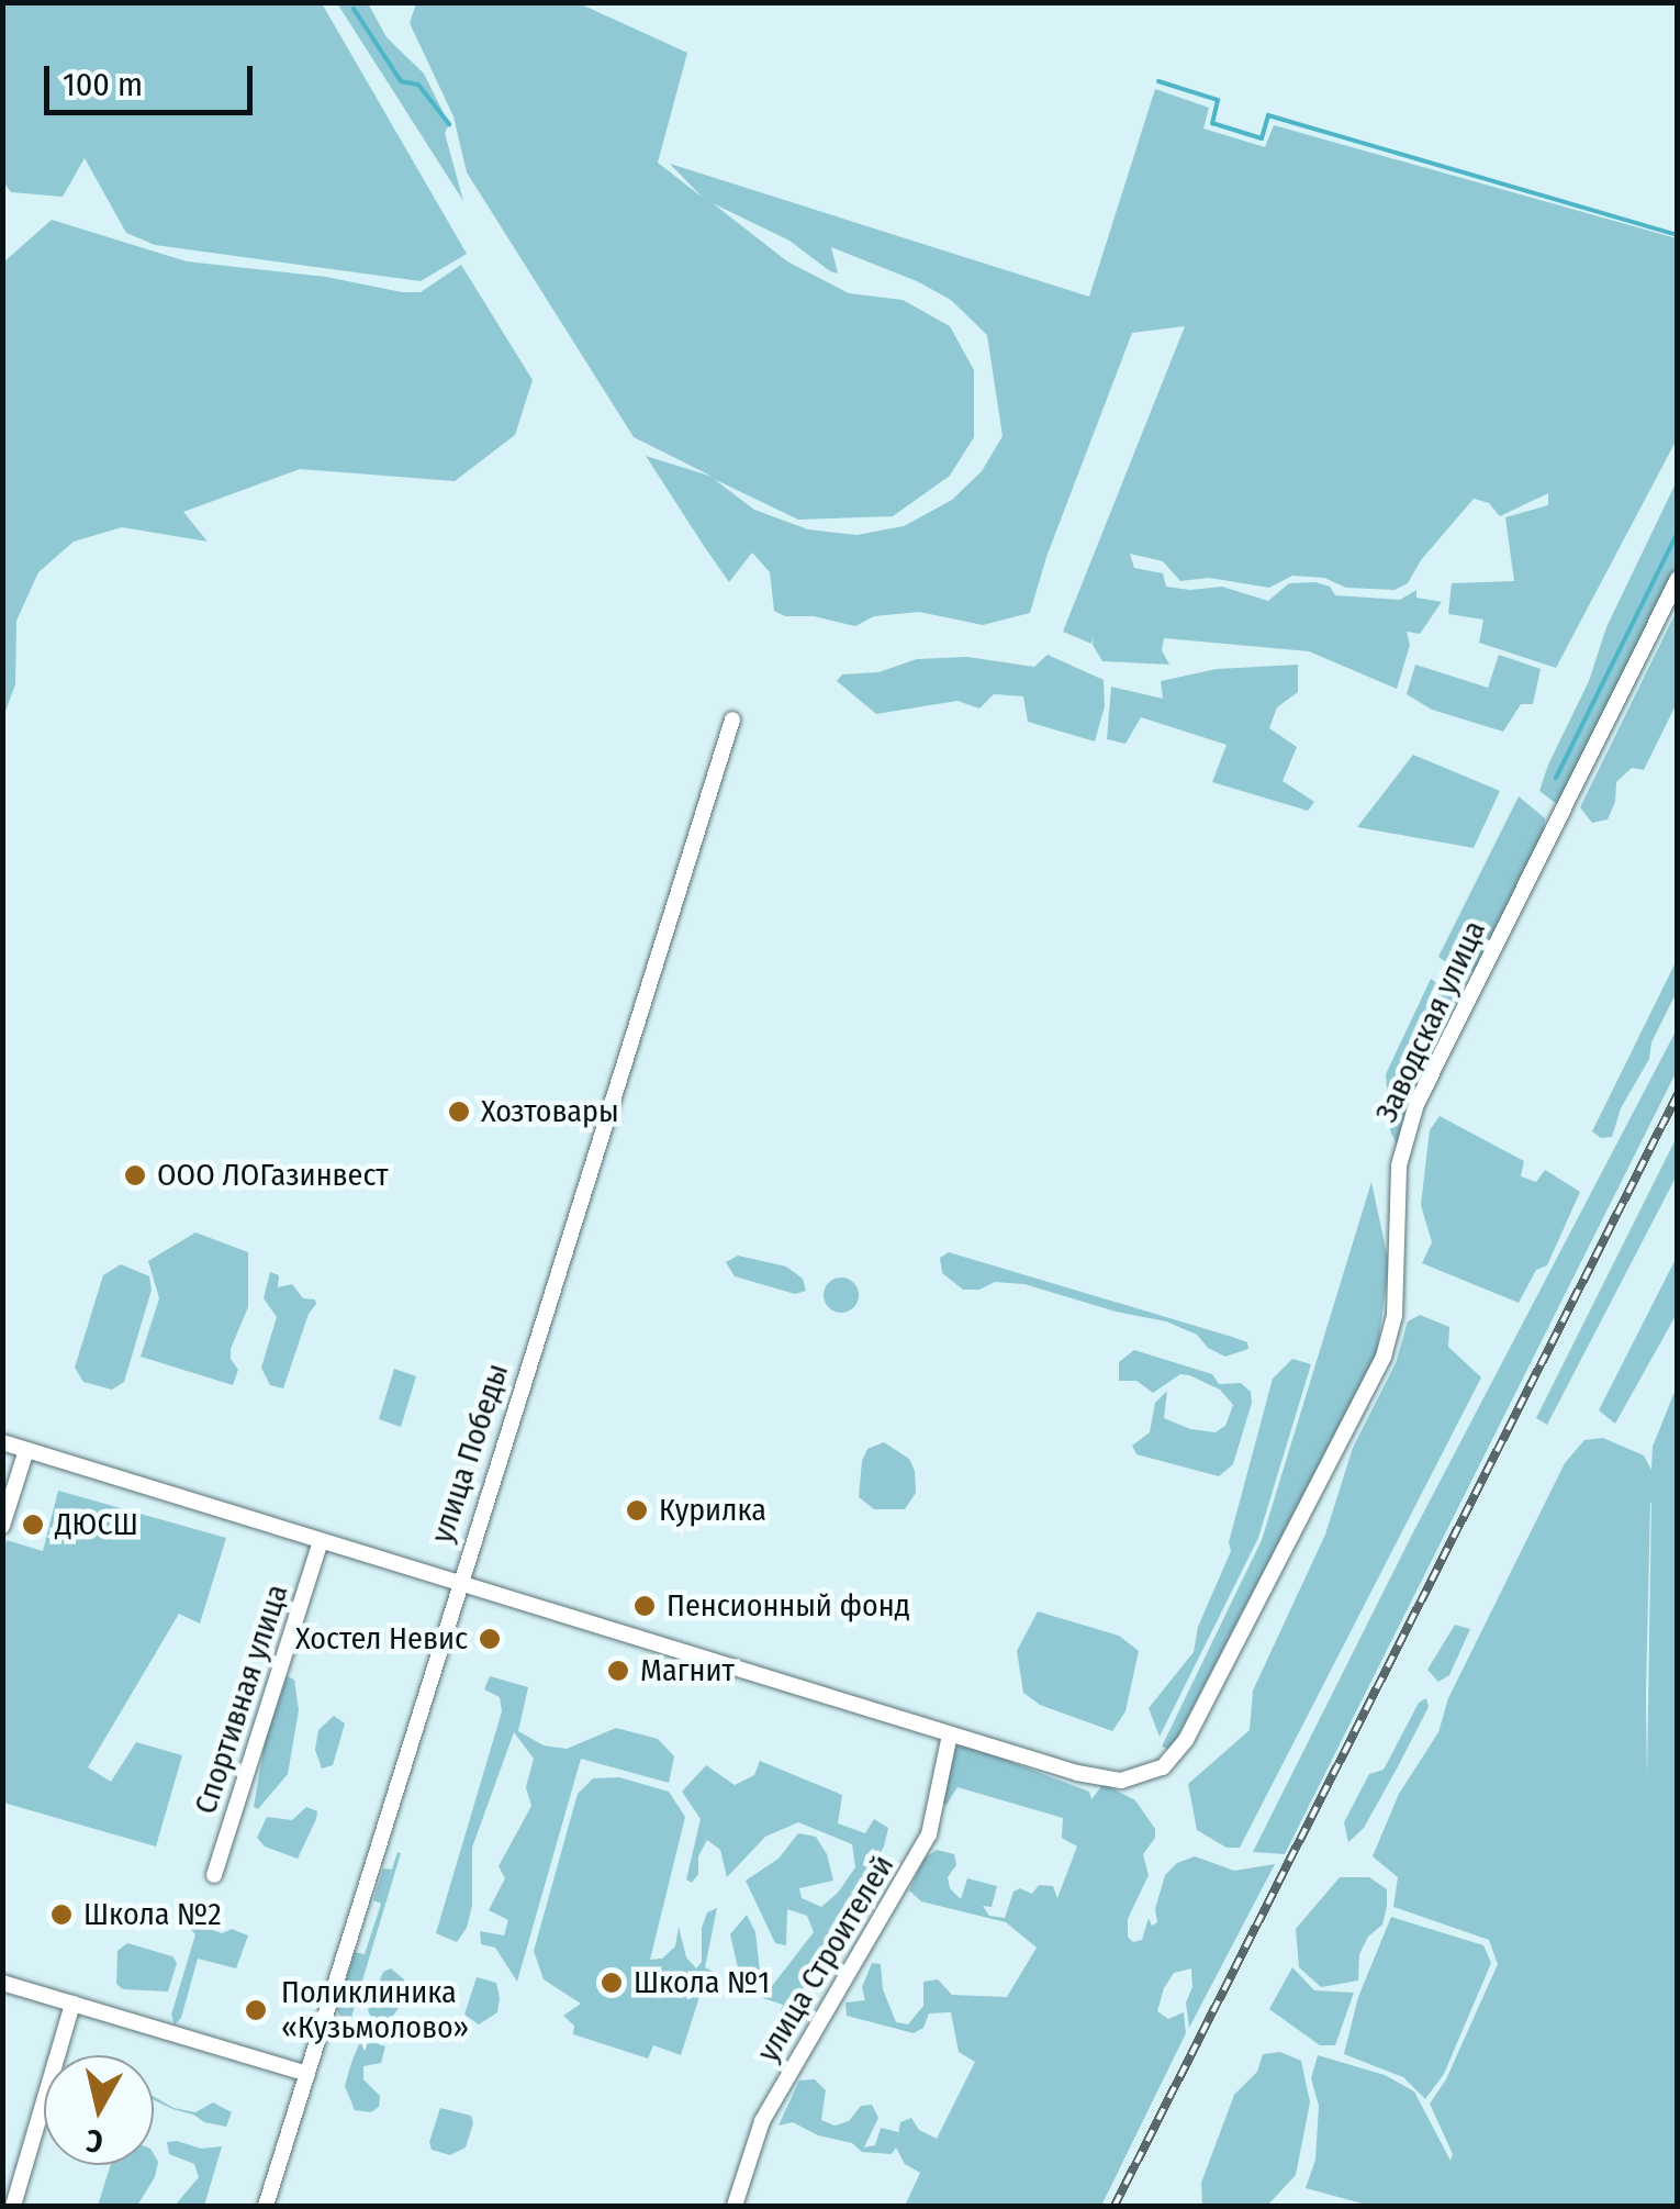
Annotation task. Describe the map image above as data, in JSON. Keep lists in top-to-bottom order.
{
  "streets": {
    "street": [
      "Заводская улица",
      "улица Победы",
      "Спортивная улица",
      "улица Строителей"
    ]
  },
  "crossings": [
    ["Заводская улица", "улица Строителей"]
  ],
  "places": [
    "Хозтовары",
    "ООО ЛОГазинвест",
    "Курилка",
    "ДЮСШ",
    "Пенсионный фонд",
    "Хостел Невис",
    "Магнит",
    "Школа №2",
    "Школа №1",
    "Поликлиника «Кузьмолово»"
  ],
  "scale_bar": "100 m",
  "north": "bottom"
}
